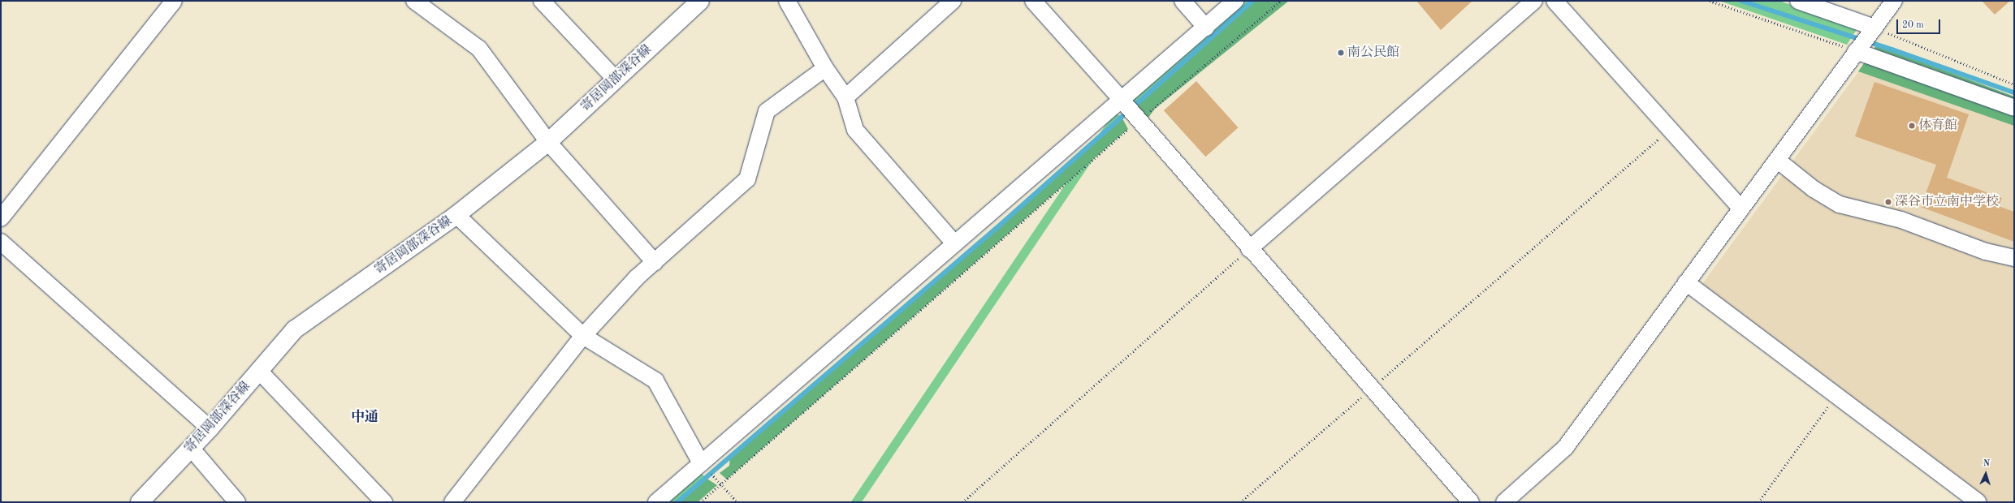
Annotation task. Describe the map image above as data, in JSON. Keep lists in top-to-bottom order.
{
  "streets": {
    "main road": ["寄居岡部深谷線"]
  },
  "districts": ["中通"],
  "places": ["南公民館", "体育館", "深谷市立南中学校"],
  "scale_bar": "20 m",
  "north": "top"
}
